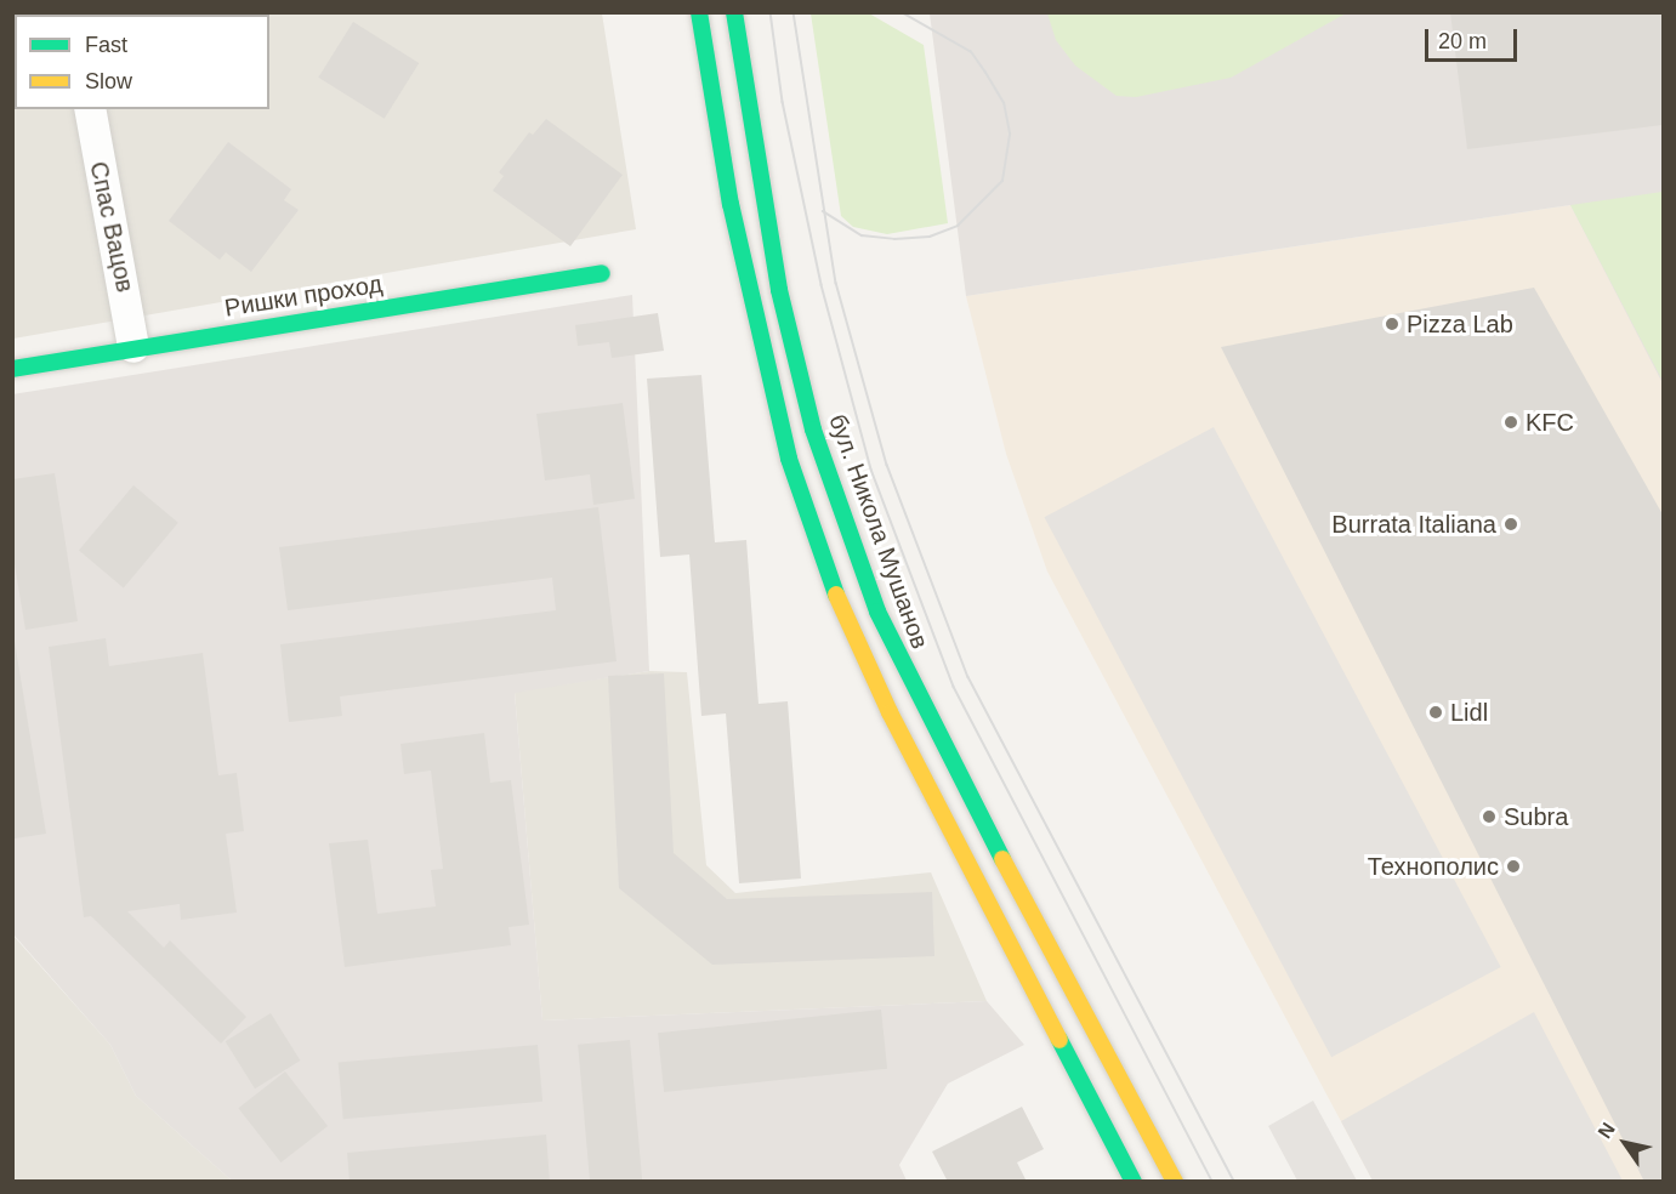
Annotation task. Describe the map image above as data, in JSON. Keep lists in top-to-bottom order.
{
  "streets": {
    "main road": ["Ришки проход", "бул. Никола Мушанов"],
    "street": ["Спас Вацов"]
  },
  "crossings": [
    ["Спас Вацов", "Ришки проход"]
  ],
  "places": [
    "Pizza Lab",
    "KFC",
    "Burrata Italiana",
    "Lidl",
    "Subra",
    "Технополис"
  ],
  "legend": ["Fast", "Slow"],
  "scale_bar": "20 m",
  "north": "top left"
}
